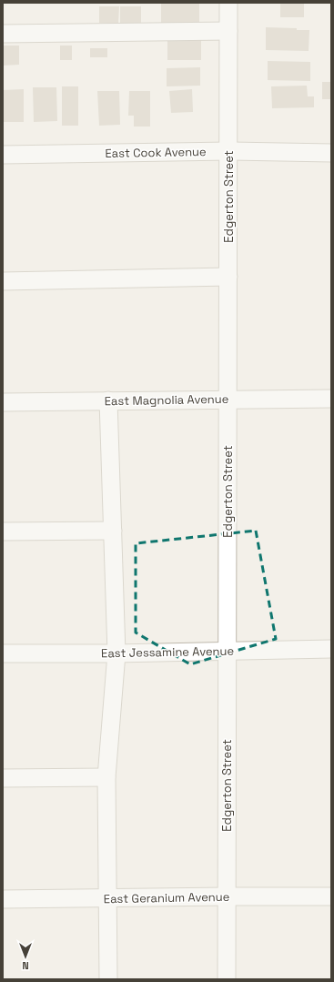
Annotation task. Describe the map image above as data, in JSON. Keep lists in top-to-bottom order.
{
  "streets": {
    "street": [
      "East Cook Avenue",
      "Edgerton Street",
      "East Magnolia Avenue",
      "East Jessamine Avenue",
      "East Geranium Avenue"
    ]
  },
  "crossings": [
    ["East Cook Avenue", "Edgerton Street"],
    ["Edgerton Street", "East Magnolia Avenue"],
    ["Edgerton Street", "East Jessamine Avenue"],
    ["Edgerton Street", "East Geranium Avenue"]
  ],
  "north": "bottom"
}
